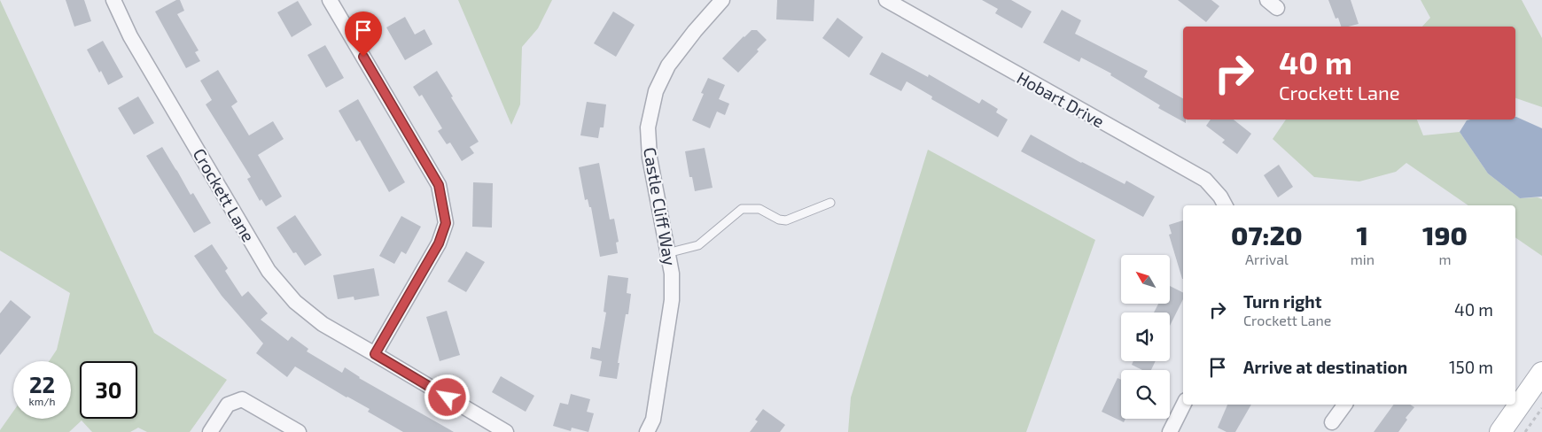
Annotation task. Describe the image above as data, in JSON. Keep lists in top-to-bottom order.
{
  "streets": {
    "street": ["Hobart Drive", "Crockett Lane", "Castle Cliff Way"]
  },
  "north": "top left",
  "page": {
    "turn": ["40 m", "Crockett Lane"],
    "eta": [
      "07:20",
      "Arrival",
      "1",
      "min",
      "190",
      "m"
    ],
    "list": [
      {
        "name": "Turn right",
        "note": "Crockett Lane",
        "value": "40 m"
      },
      {
        "name": "Arrive at destination",
        "value": "150 m"
      }
    ],
    "speed": "22 km/h",
    "limit": "30"
  }
}
